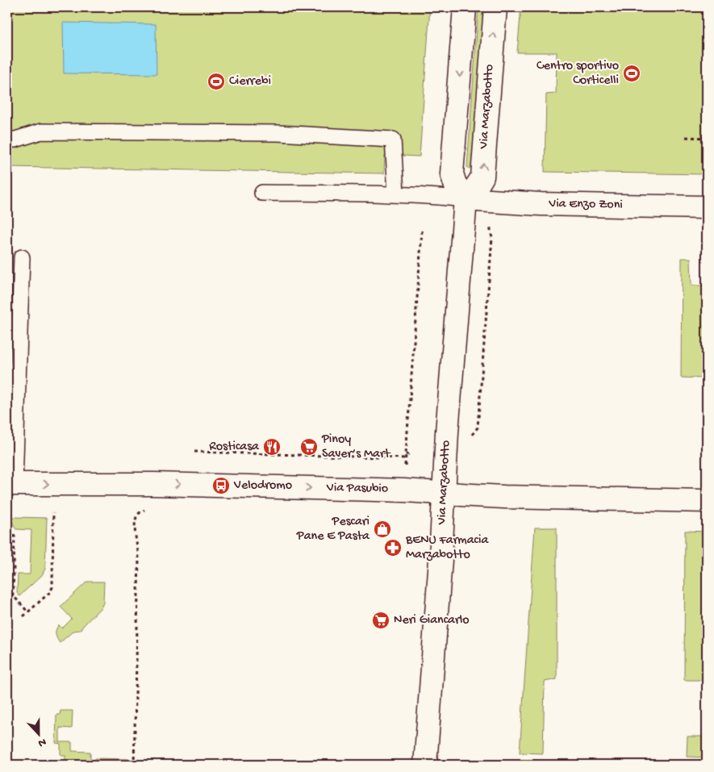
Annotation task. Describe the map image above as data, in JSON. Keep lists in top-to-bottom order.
{
  "streets": {
    "street": ["Via Marzabotto", "Via Enzo Zoni", "Via Pasubio"]
  },
  "crossings": [
    ["Via Marzabotto", "Via Enzo Zoni"],
    ["Via Marzabotto", "Via Pasubio"]
  ],
  "one_way": ["Via Pasubio"],
  "places": {
    "sports": ["Centro sportivo Corticelli", "Cierrebi"],
    "restaurant": ["Rosticasa"],
    "supermarket": ["Pinoy Saver’s Mart", "Neri Giancarlo"],
    "bus stop": ["Velodromo"],
    "shop": ["Pescari Pane E Pasta"],
    "pharmacy": ["BENU Farmacia Marzabotto"]
  },
  "north": "bottom"
}
